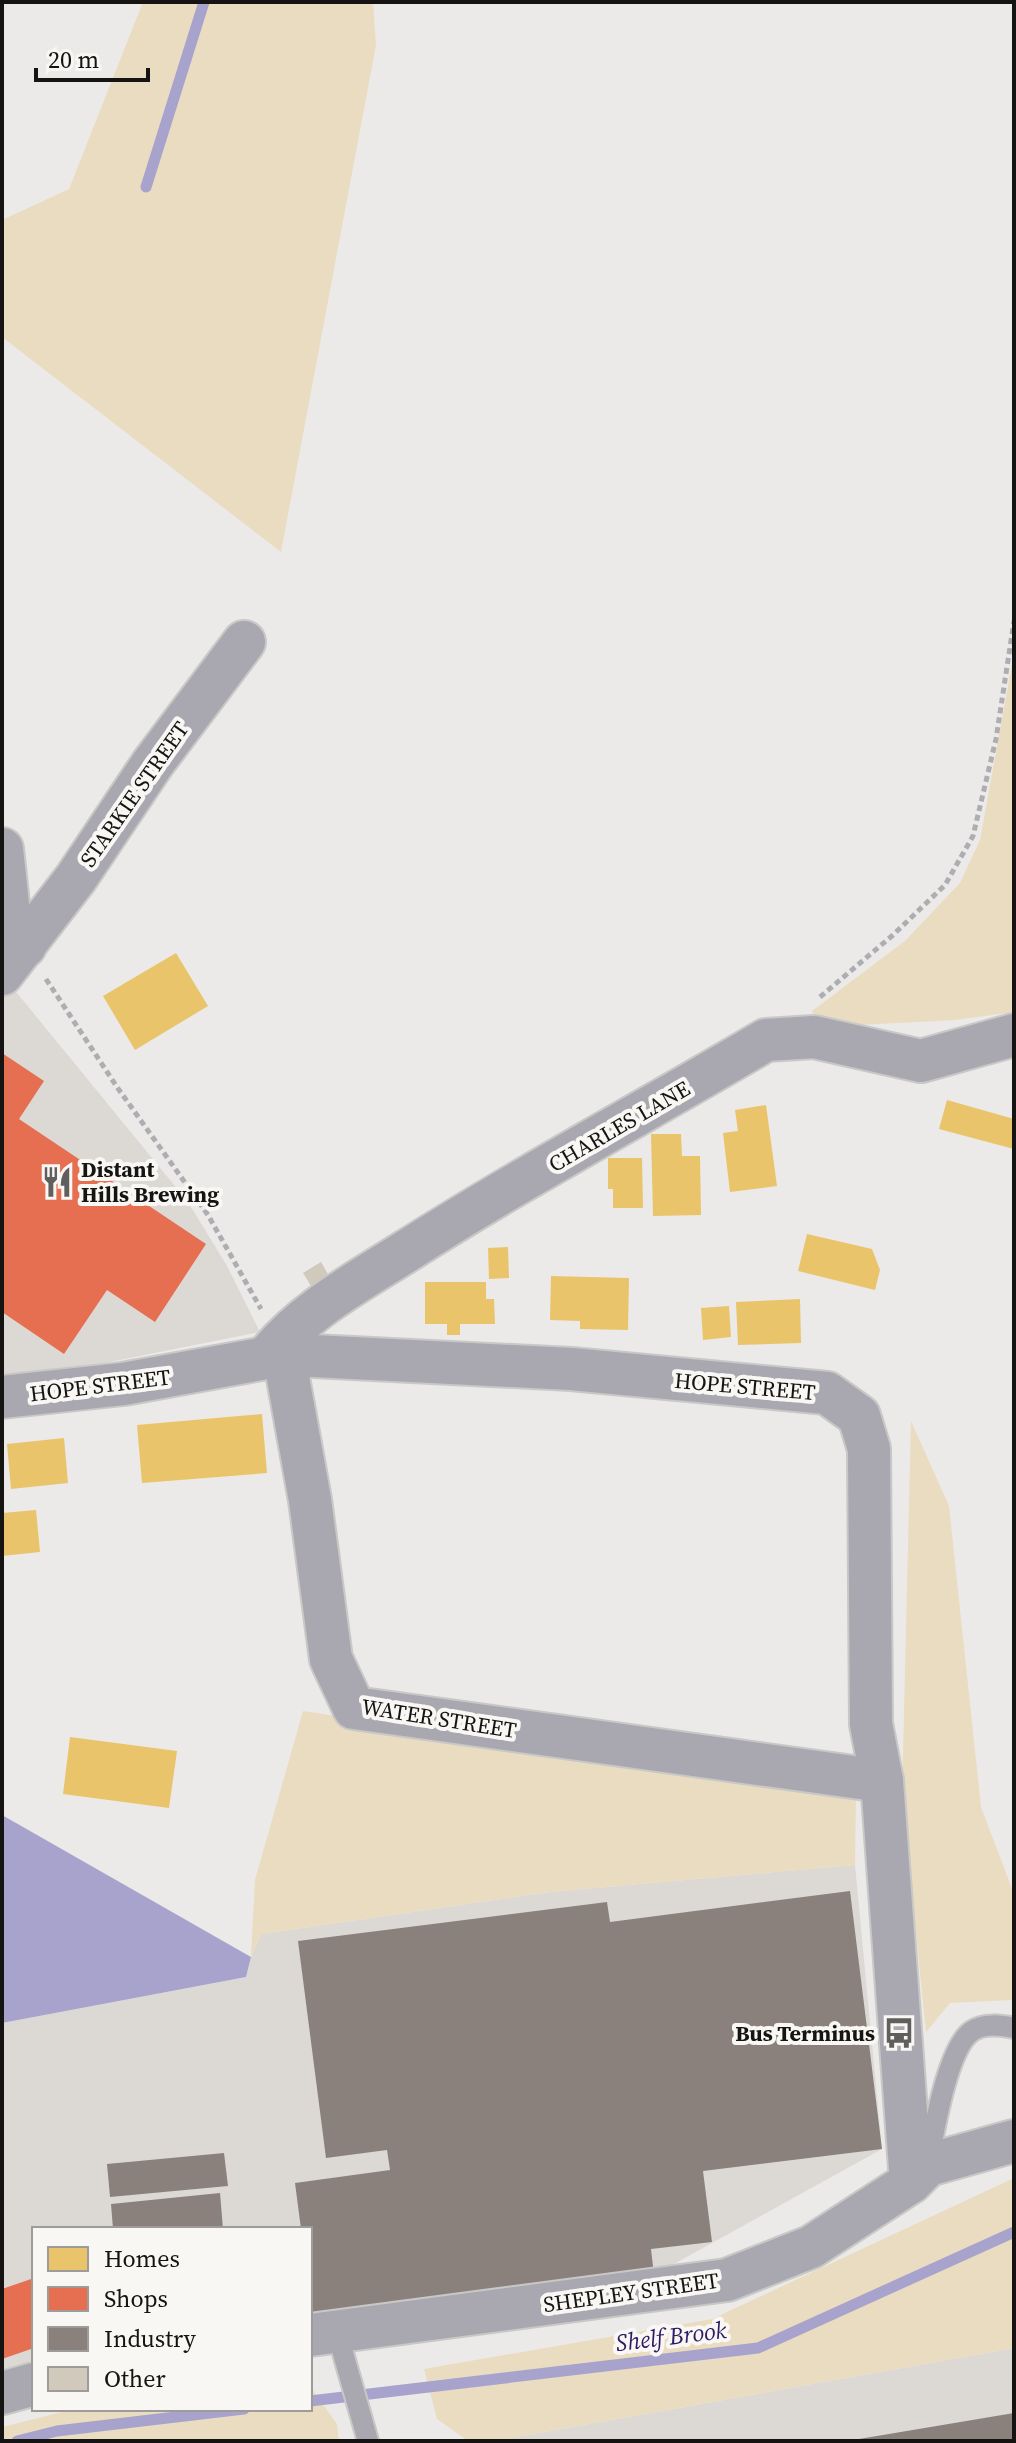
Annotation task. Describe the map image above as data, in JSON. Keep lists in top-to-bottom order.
{
  "streets": {
    "street": [
      "STARKIE STREET",
      "CHARLES LANE",
      "HOPE STREET",
      "WATER STREET",
      "SHEPLEY STREET"
    ]
  },
  "crossings": [
    ["CHARLES LANE", "HOPE STREET"],
    ["CHARLES LANE", "WATER STREET"],
    ["HOPE STREET", "WATER STREET"],
    ["HOPE STREET", "SHEPLEY STREET"]
  ],
  "water": ["Shelf Brook"],
  "places": {
    "restaurant": ["Distant Hills Brewing"],
    "bus stop": ["Bus Terminus"]
  },
  "legend": [
    "Homes",
    "Shops",
    "Industry",
    "Other"
  ],
  "scale_bar": "20 m"
}
